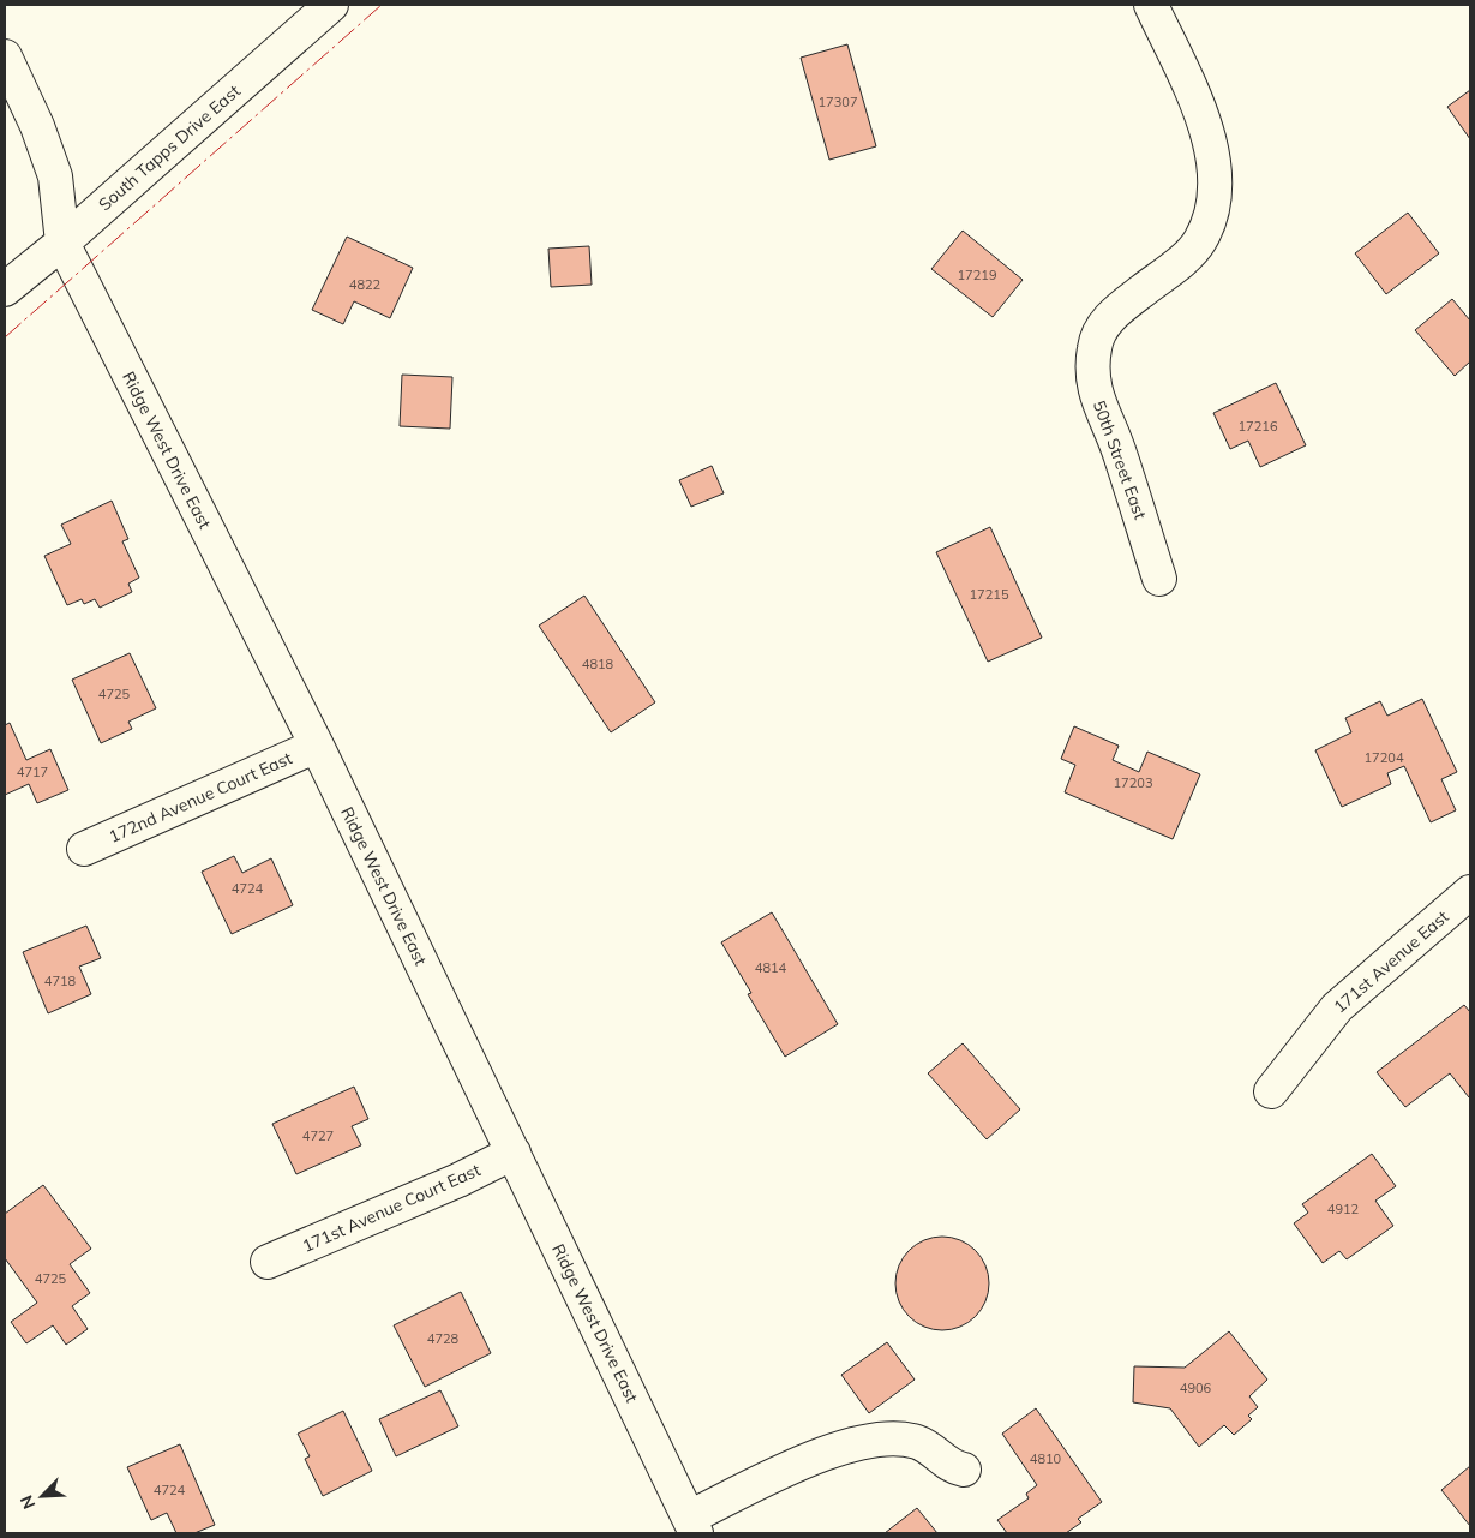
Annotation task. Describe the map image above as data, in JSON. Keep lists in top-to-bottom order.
{
  "streets": {
    "street": [
      "South Tapps Drive East",
      "Ridge West Drive East",
      "50th Street East",
      "172nd Avenue Court East",
      "171st Avenue East",
      "171st Avenue Court East"
    ]
  },
  "crossings": [
    ["South Tapps Drive East", "Ridge West Drive East"],
    ["Ridge West Drive East", "172nd Avenue Court East"],
    ["Ridge West Drive East", "171st Avenue Court East"]
  ],
  "house_numbers": [
    "17307",
    "17219",
    "4822",
    "17216",
    "17215",
    "4818",
    "4725",
    "17204",
    "4717",
    "17203",
    "4724",
    "4814",
    "4718",
    "4727",
    "4912",
    "4725",
    "4728",
    "4906",
    "4810",
    "4724"
  ],
  "north": "bottom left"
}
